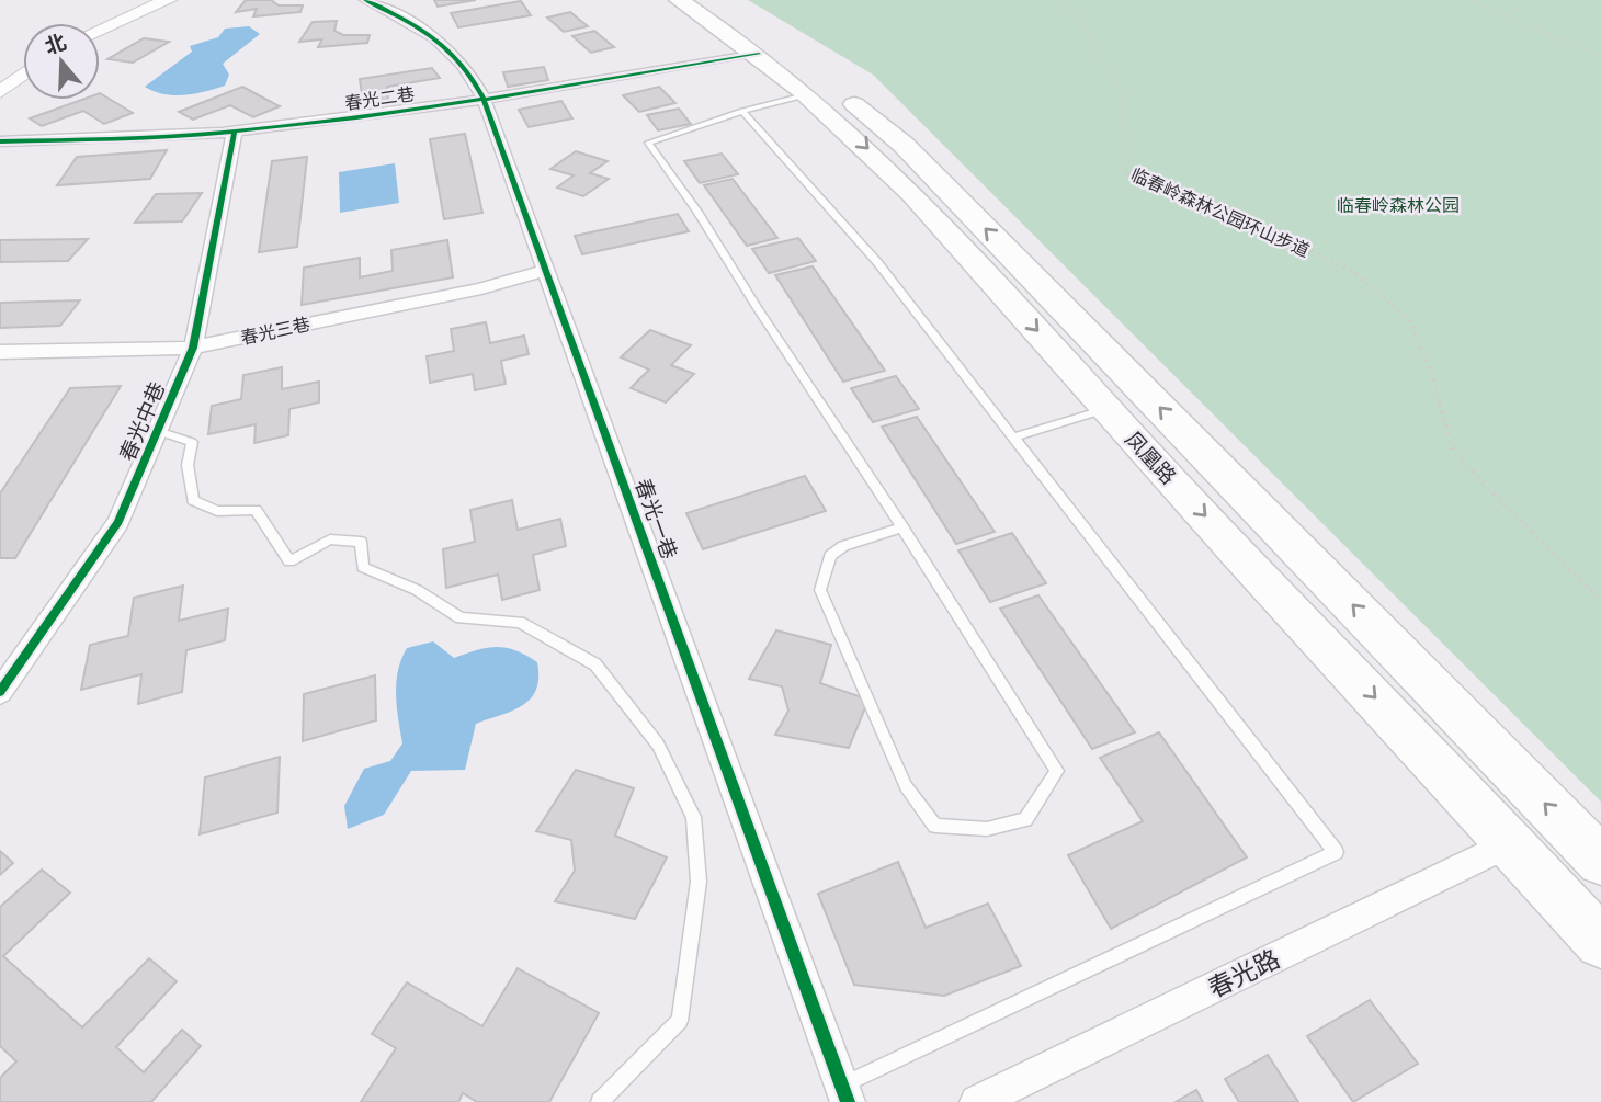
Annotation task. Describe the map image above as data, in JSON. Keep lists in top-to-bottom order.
{
  "streets": {
    "highway": ["凤凰路"],
    "street": [
      "春光二巷",
      "春光三巷",
      "春光中巷",
      "春光一巷",
      "春光路"
    ],
    "path": ["临春岭森林公园环山步道"]
  },
  "crossings": [
    ["春光二巷", "春光中巷"],
    ["春光二巷", "凤凰路"],
    ["春光二巷", "春光一巷"],
    ["春光三巷", "春光中巷"],
    ["春光三巷", "春光一巷"],
    ["凤凰路", "春光路"]
  ],
  "parks": ["临春岭森林公园"],
  "north": "top"
}
